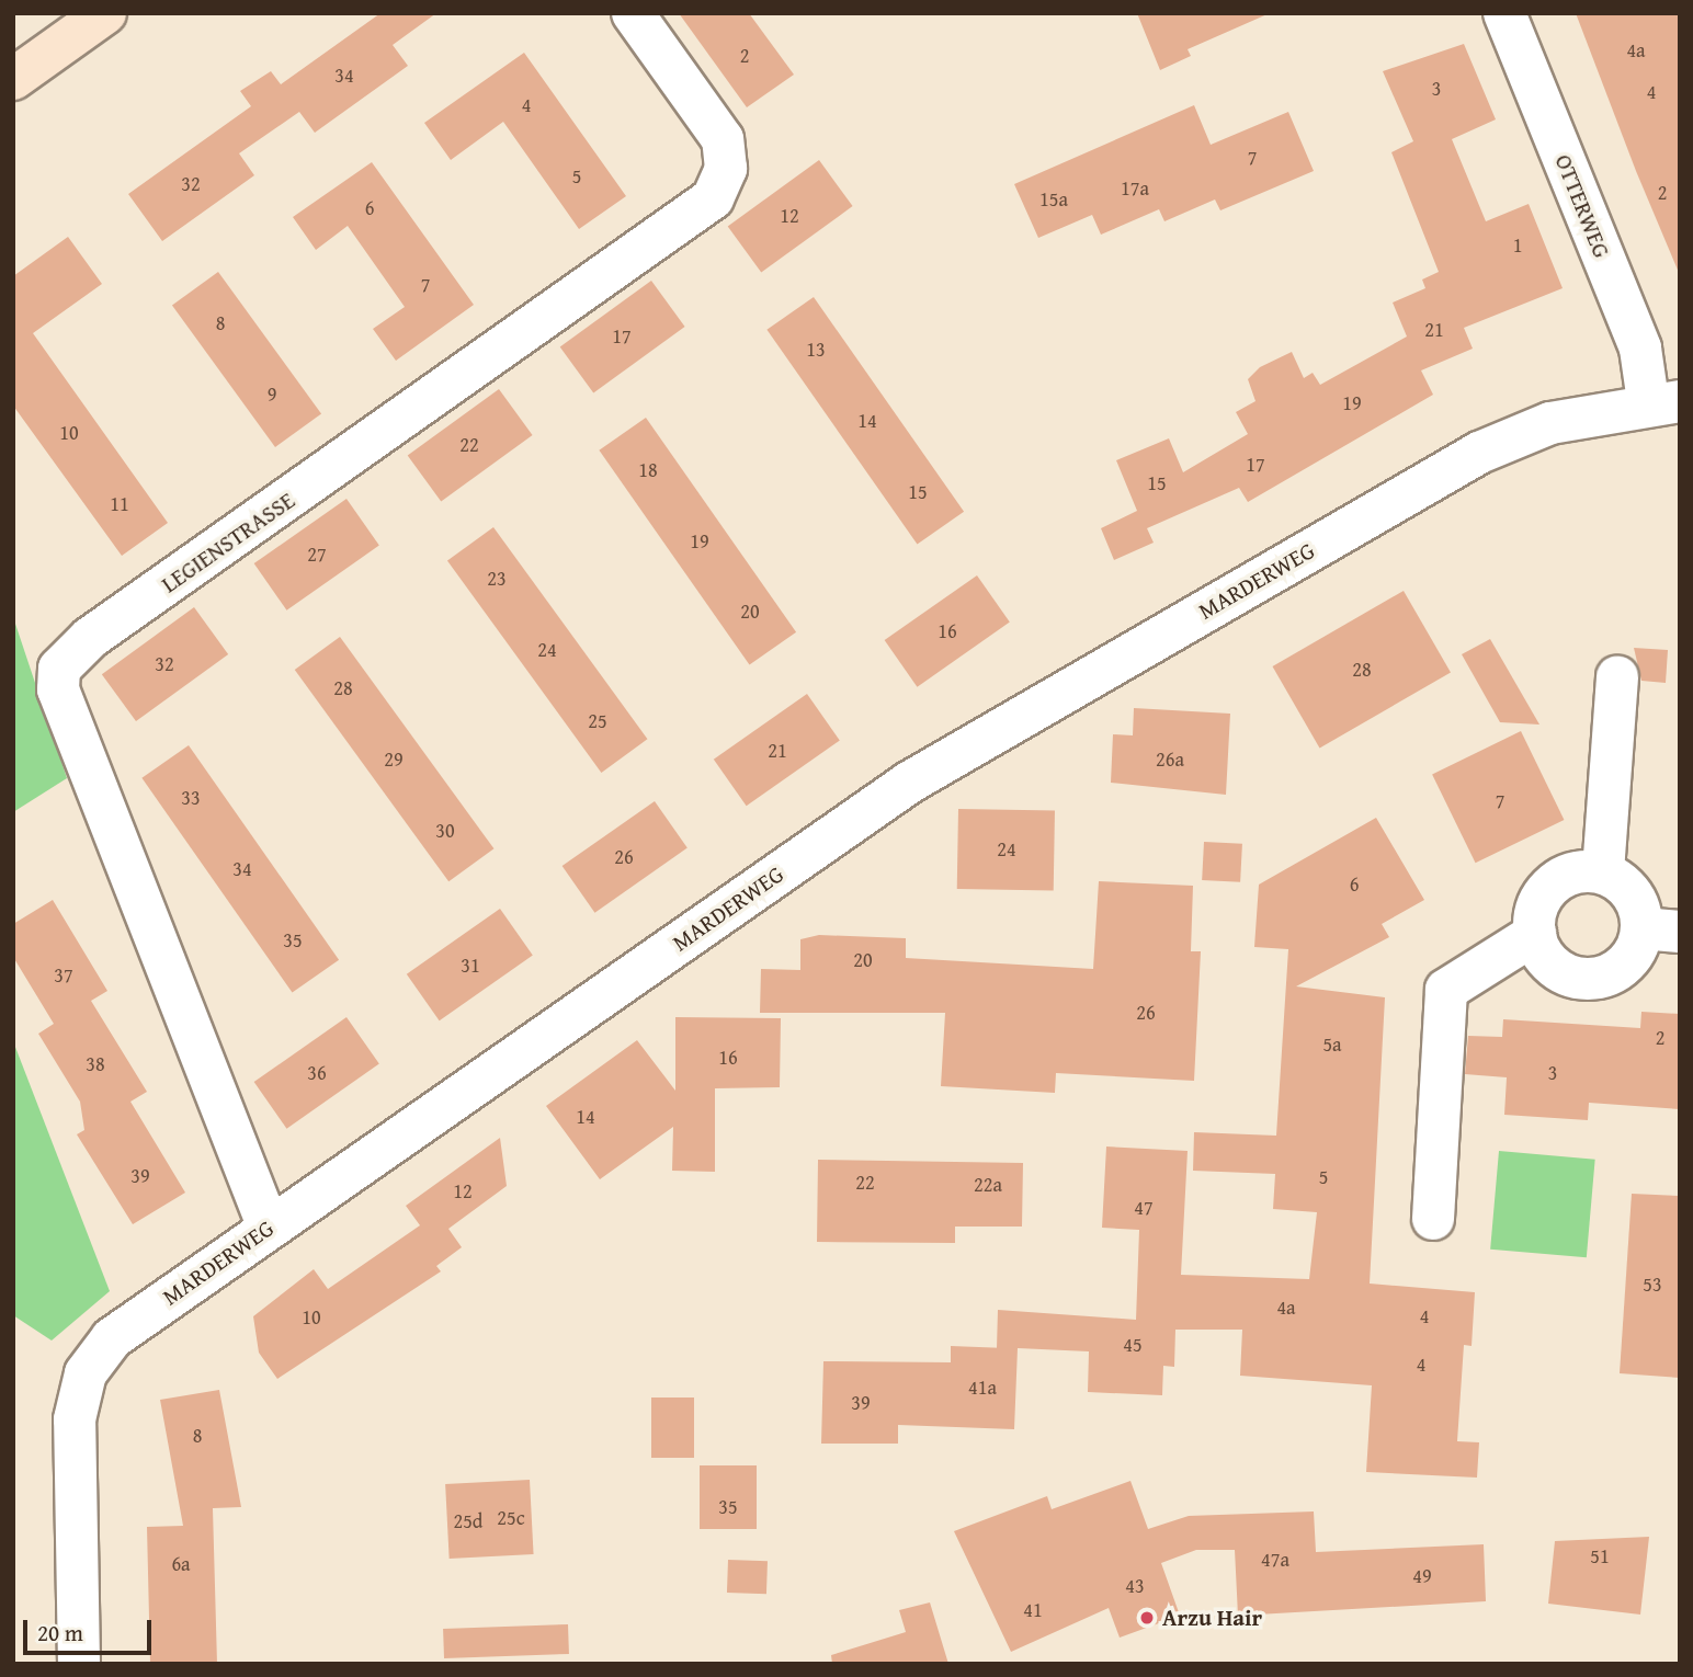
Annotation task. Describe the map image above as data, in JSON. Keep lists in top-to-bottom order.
{
  "streets": {
    "street": ["OTTERWEG", "LEGIENSTRASSE", "MARDERWEG"]
  },
  "crossings": [
    ["OTTERWEG", "MARDERWEG"],
    ["LEGIENSTRASSE", "MARDERWEG"]
  ],
  "places": ["Arzu Hair"],
  "house_numbers": [
    "4a",
    "2",
    "34",
    "3",
    "4",
    "4",
    "7",
    "5",
    "32",
    "17a",
    "2",
    "15a",
    "6",
    "12",
    "1",
    "7",
    "8",
    "21",
    "17",
    "13",
    "9",
    "19",
    "14",
    "10",
    "22",
    "17",
    "18",
    "15",
    "15",
    "11",
    "19",
    "27",
    "23",
    "20",
    "16",
    "24",
    "32",
    "28",
    "28",
    "25",
    "21",
    "29",
    "26a",
    "33",
    "7",
    "30",
    "24",
    "26",
    "34",
    "6",
    "35",
    "20",
    "31",
    "37",
    "26",
    "2",
    "5a",
    "16",
    "38",
    "36",
    "3",
    "14",
    "39",
    "5",
    "22",
    "22a",
    "12",
    "47",
    "53",
    "4a",
    "4",
    "10",
    "45",
    "4",
    "41a",
    "39",
    "8",
    "35",
    "25c",
    "25d",
    "51",
    "47a",
    "6a",
    "49",
    "43",
    "41"
  ],
  "scale_bar": "20 m"
}
